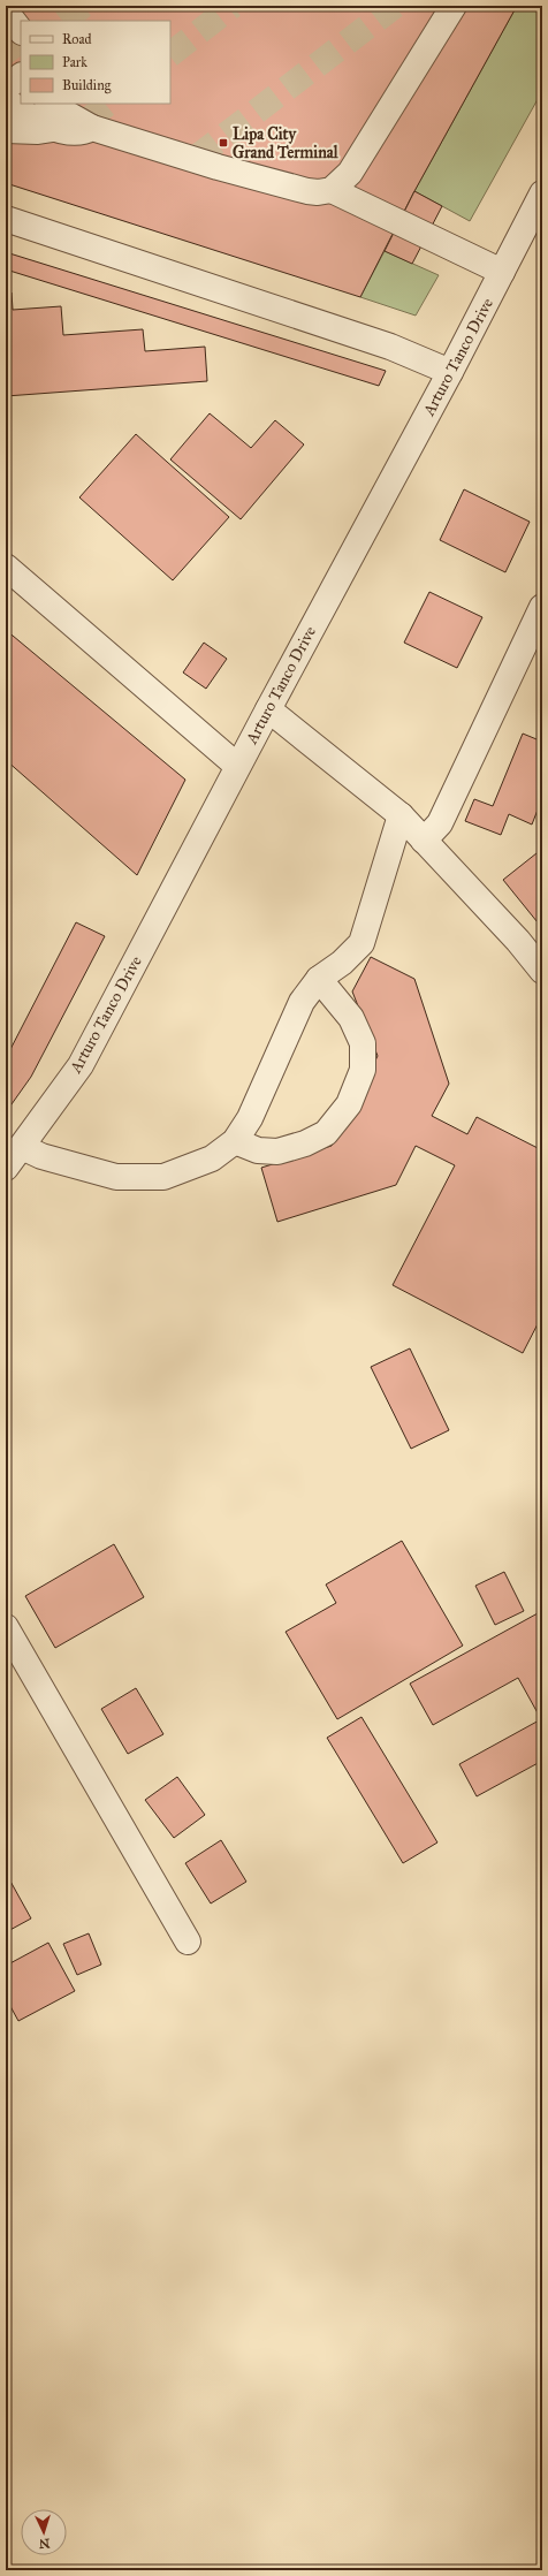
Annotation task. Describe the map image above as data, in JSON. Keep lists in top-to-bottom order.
{
  "streets": {
    "street": ["Arturo Tanco Drive"]
  },
  "places": {
    "transit": ["Lipa City Grand Terminal"]
  },
  "legend": ["Road", "Park", "Building"],
  "north": "bottom"
}
